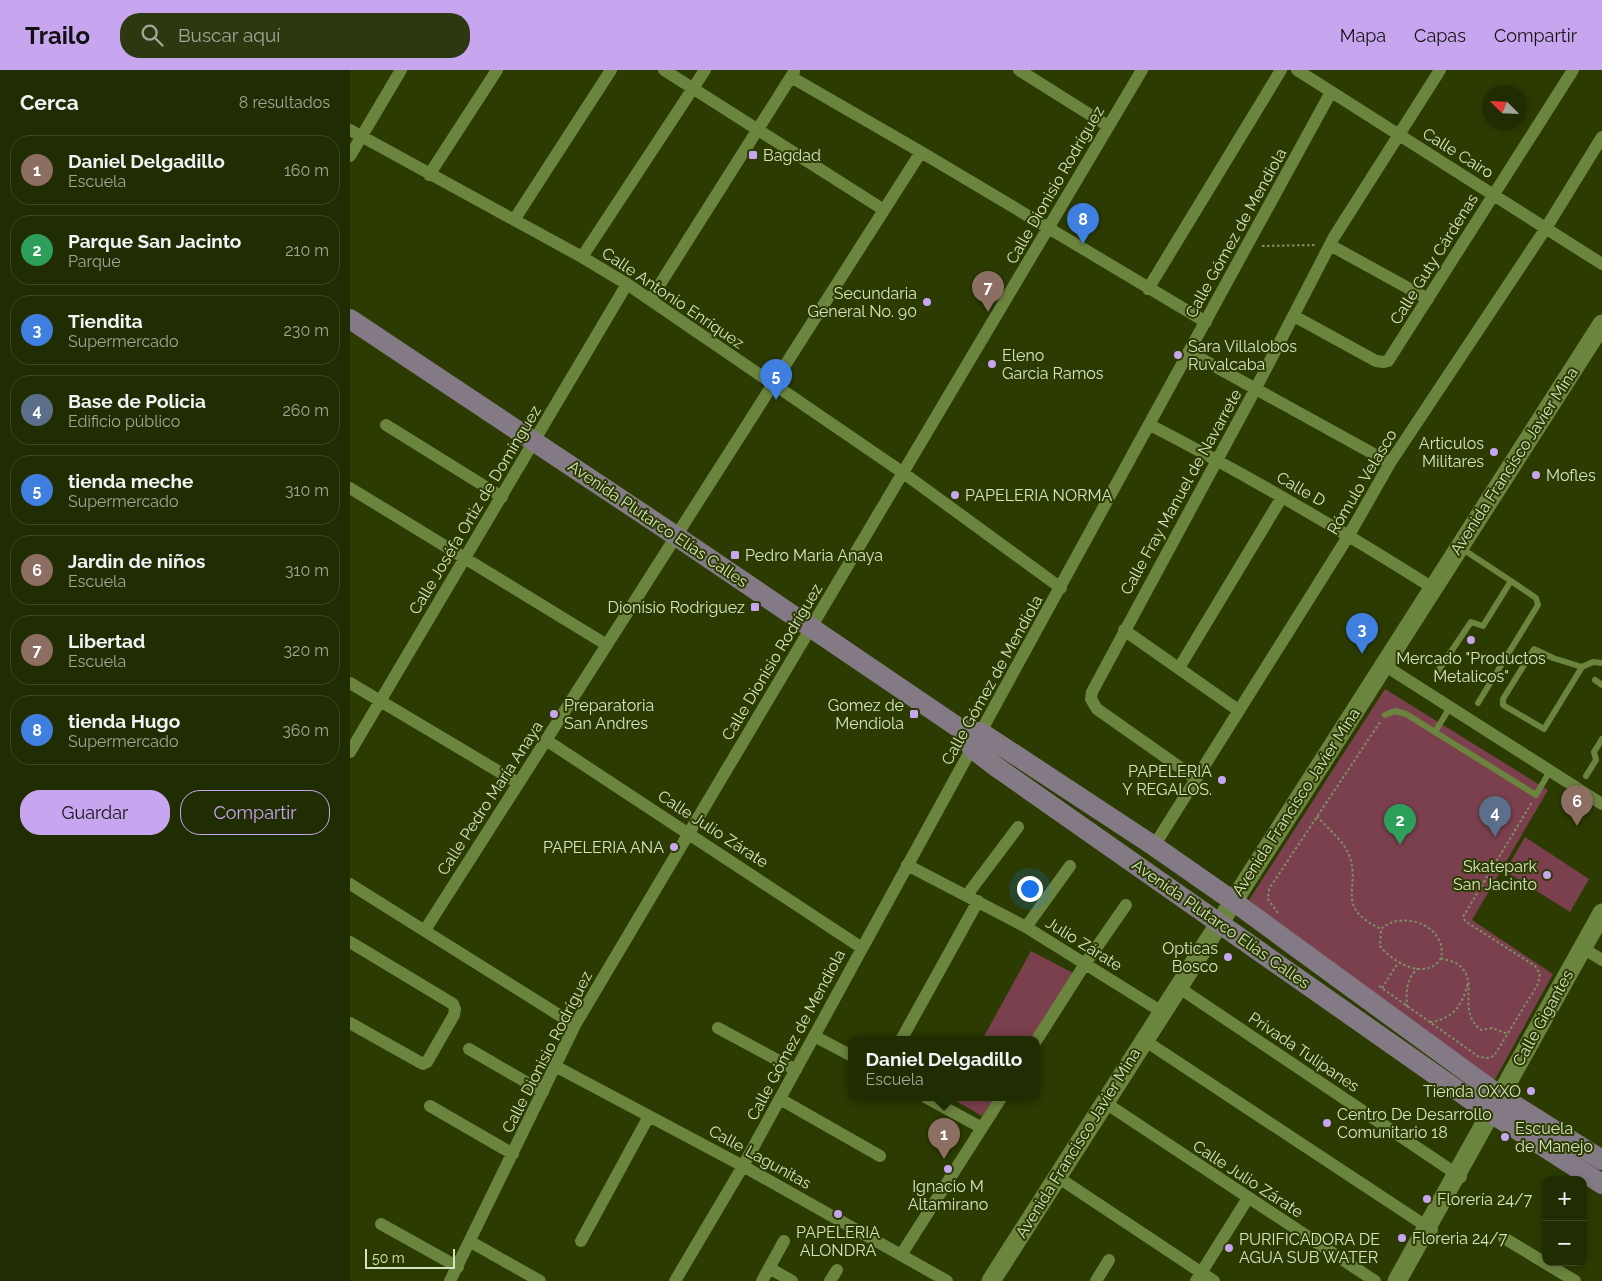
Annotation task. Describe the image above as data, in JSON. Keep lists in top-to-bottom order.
{
  "streets": {
    "main road": ["Avenida Francisco Javier Mina", "Avenida Plutarco Elías Calles", "Calle Gigantes"],
    "street": [
      "Calle Cairo",
      "Calle Dionisio Rodríguez",
      "Calle Gómez de Mendiola",
      "Calle Guty Cárdenas",
      "Calle Antonio Enríquez",
      "Rómulo Velasco",
      "Calle D",
      "Calle Fray Manuel de Navarrete",
      "Calle Joséfa Ortiz de Domínguez",
      "Calle Pedro María Anaya",
      "Calle Julio Zárate",
      "Julio Zárate",
      "Privada Tulipanes",
      "Calle Lagunitas"
    ]
  },
  "crossings": [
    ["Calle Cairo", "Calle Gómez de Mendiola"],
    ["Calle Cairo", "Calle Guty Cárdenas"],
    ["Calle Cairo", "Rómulo Velasco"],
    ["Calle Cairo", "Calle Fray Manuel de Navarrete"],
    ["Calle Dionisio Rodríguez", "Calle Antonio Enríquez"],
    ["Calle Dionisio Rodríguez", "Avenida Plutarco Elías Calles"],
    ["Calle Dionisio Rodríguez", "Calle Julio Zárate"],
    ["Calle Dionisio Rodríguez", "Calle Lagunitas"],
    ["Calle Gómez de Mendiola", "Calle Antonio Enríquez"],
    ["Calle Gómez de Mendiola", "Calle D"],
    ["Calle Gómez de Mendiola", "Avenida Plutarco Elías Calles"],
    ["Calle Gómez de Mendiola", "Calle Julio Zárate"],
    ["Calle Gómez de Mendiola", "Julio Zárate"],
    ["Calle Gómez de Mendiola", "Calle Lagunitas"],
    ["Calle Guty Cárdenas", "Calle Fray Manuel de Navarrete"],
    ["Calle Antonio Enríquez", "Calle Joséfa Ortiz de Domínguez"],
    ["Calle Antonio Enríquez", "Calle Pedro María Anaya"],
    ["Avenida Francisco Javier Mina", "Calle D"],
    ["Avenida Francisco Javier Mina", "Avenida Plutarco Elías Calles"],
    ["Avenida Francisco Javier Mina", "Calle Julio Zárate"],
    ["Avenida Francisco Javier Mina", "Julio Zárate"],
    ["Avenida Francisco Javier Mina", "Privada Tulipanes"],
    ["Rómulo Velasco", "Calle D"],
    ["Rómulo Velasco", "Calle Fray Manuel de Navarrete"],
    ["Rómulo Velasco", "Avenida Plutarco Elías Calles"],
    ["Calle D", "Calle Fray Manuel de Navarrete"],
    ["Calle Joséfa Ortiz de Domínguez", "Avenida Plutarco Elías Calles"],
    ["Avenida Plutarco Elías Calles", "Calle Pedro María Anaya"],
    ["Avenida Plutarco Elías Calles", "Calle Gigantes"],
    ["Calle Pedro María Anaya", "Calle Julio Zárate"],
    ["Calle Gigantes", "Privada Tulipanes"]
  ],
  "places": {
    "transit": [
      "Bagdad",
      "Pedro Maria Anaya",
      "Dionisio Rodriguez",
      "Gomez de Mendiola"
    ],
    "other": [
      "Secundaria General No. 90",
      "Sara Villalobos Ruvalcaba",
      "Eleno Garcia Ramos",
      "Articulos Militares",
      "Mofles",
      "PAPELERIA NORMA",
      "Mercado \"Productos Metalicos\"",
      "Preparatoria San Andres",
      "PAPELERIA Y REGALOS.",
      "PAPELERIA ANA",
      "Skatepark San Jacinto",
      "Opticas Bosco",
      "Tienda OXXO",
      "Centro De Desarrollo Comunitario 18",
      "Escuela de Manejo",
      "Ignacio M Altamirano",
      "Florería 24/7",
      "PAPELERIA ALONDRA",
      "Floreria 24/7",
      "PURIFICADORA DE AGUA SUB WATER"
    ]
  },
  "scale_bar": "50 m",
  "north": "top left",
  "page": {
    "header": "Trailo",
    "search": "Buscar aquí",
    "nav": ["Mapa", "Capas", "Compartir"],
    "heading": ["Cerca", "8 resultados"],
    "list": [
      {
        "mark": "1",
        "name": "Daniel Delgadillo",
        "note": "Escuela",
        "value": "160 m"
      },
      {
        "mark": "2",
        "name": "Parque San Jacinto",
        "note": "Parque",
        "value": "210 m"
      },
      {
        "mark": "3",
        "name": "Tiendita",
        "note": "Supermercado",
        "value": "230 m"
      },
      {
        "mark": "4",
        "name": "Base de Policia",
        "note": "Edificio público",
        "value": "260 m"
      },
      {
        "mark": "5",
        "name": "tienda meche",
        "note": "Supermercado",
        "value": "310 m"
      },
      {
        "mark": "6",
        "name": "Jardin de niños",
        "note": "Escuela",
        "value": "310 m"
      },
      {
        "mark": "7",
        "name": "Libertad",
        "note": "Escuela",
        "value": "320 m"
      },
      {
        "mark": "8",
        "name": "tienda Hugo",
        "note": "Supermercado",
        "value": "360 m"
      }
    ],
    "pins": [
      "8",
      "7",
      "5",
      "3",
      "6",
      "4",
      "2",
      "1"
    ],
    "buttons": ["Guardar", "Compartir"],
    "popup": ["Daniel Delgadillo", "Escuela"],
    "map_buttons": ["+", "−"],
    "scale": "50 m"
  }
}
